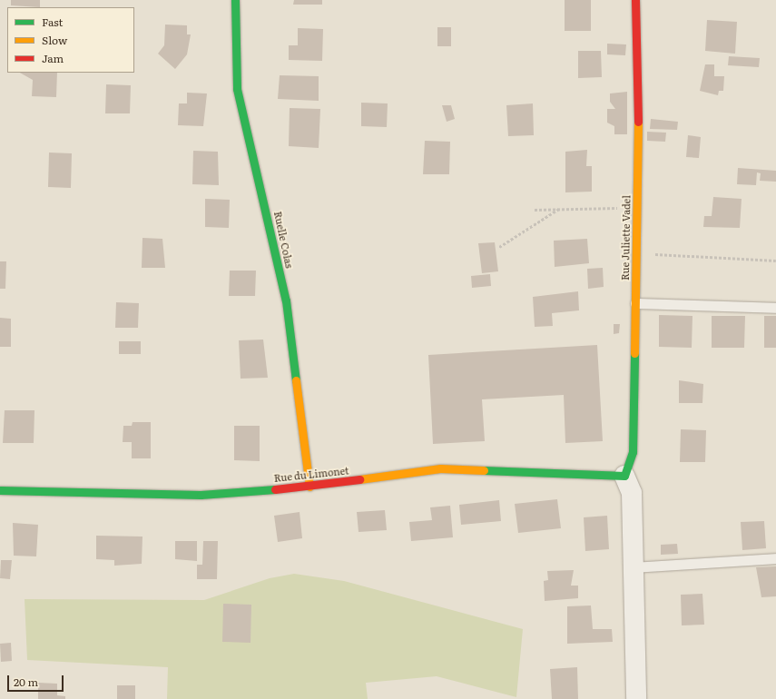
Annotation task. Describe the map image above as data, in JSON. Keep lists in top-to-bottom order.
{
  "streets": {
    "street": ["Rue Juliette Vadel", "Ruelle Colas", "Rue du Limonet"]
  },
  "crossings": [
    ["Rue Juliette Vadel", "Rue du Limonet"],
    ["Ruelle Colas", "Rue du Limonet"]
  ],
  "legend": ["Fast", "Slow", "Jam"],
  "scale_bar": "20 m"
}
